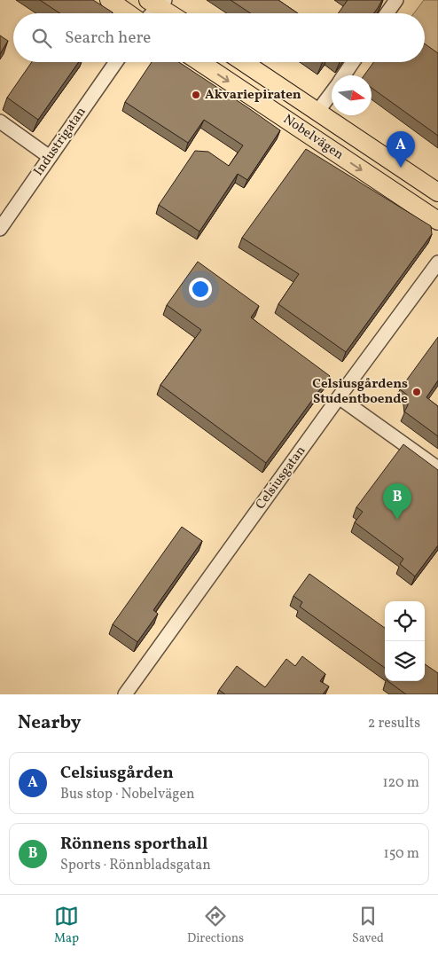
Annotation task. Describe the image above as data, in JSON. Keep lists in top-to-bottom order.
{
  "streets": {
    "main road": ["Nobelvägen"],
    "street": ["Industrigatan", "Celsiusgatan"]
  },
  "places": ["Akvariepiraten", "Celsiusgårdens Studentboende"],
  "north": "right",
  "page": {
    "search": "Search here",
    "pins": ["A", "B"],
    "heading": ["Nearby", "2 results"],
    "list": [
      {
        "mark": "A",
        "name": "Celsiusgården",
        "note": "Bus stop · Nobelvägen",
        "value": "120 m"
      },
      {
        "mark": "B",
        "name": "Rönnens sporthall",
        "note": "Sports · Rönnbladsgatan",
        "value": "150 m"
      }
    ],
    "nav": ["Map", "Directions", "Saved"]
  }
}
